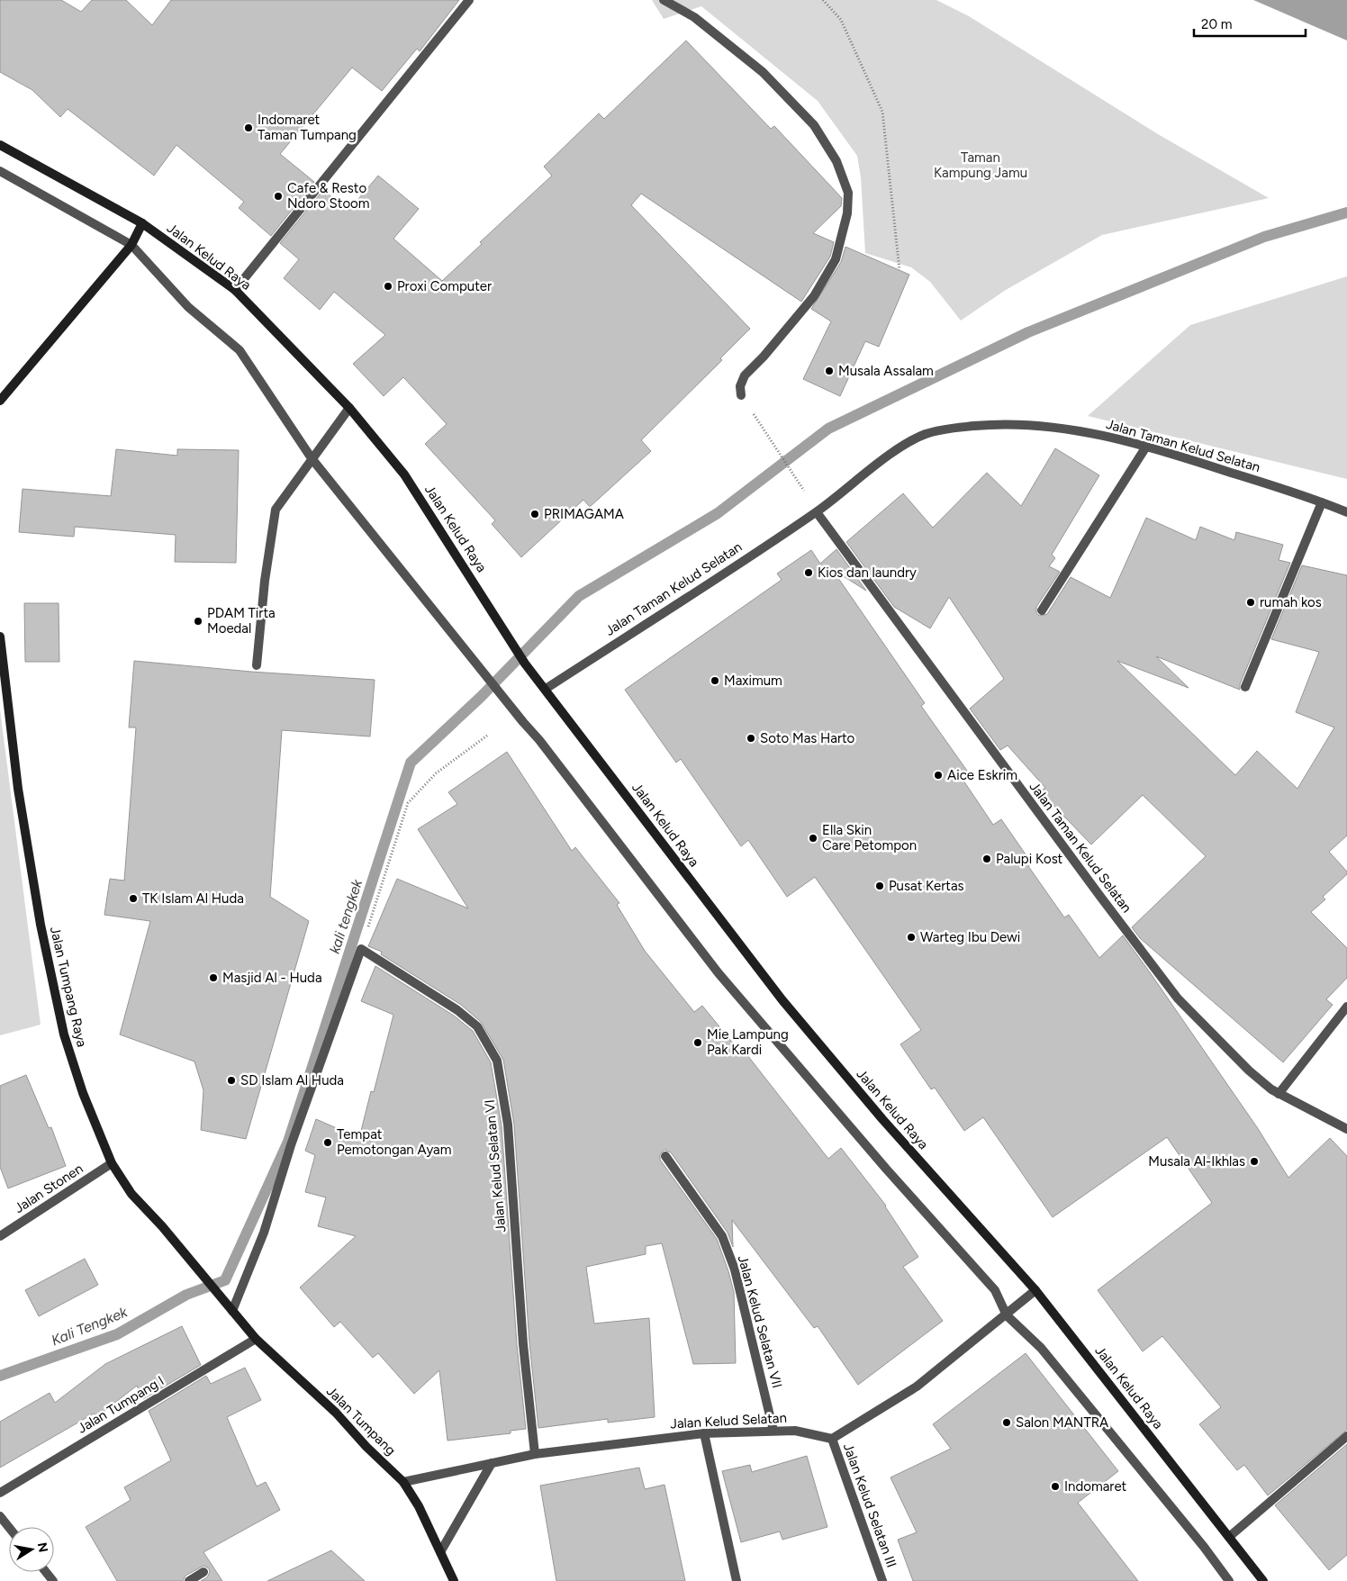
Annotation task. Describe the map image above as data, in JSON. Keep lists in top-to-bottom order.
{
  "streets": {
    "main road": ["Jalan Kelud Raya", "Jalan Tumpang Raya", "Jalan Tumpang"],
    "street": [
      "Jalan Taman Kelud Selatan",
      "Jalan Kelud Selatan VI",
      "Jalan Stonen",
      "Jalan Kelud Selatan VII",
      "Jalan Tumpang I",
      "Jalan Kelud Selatan",
      "Jalan Kelud Selatan III"
    ]
  },
  "crossings": [
    ["Jalan Kelud Raya", "Jalan Taman Kelud Selatan"],
    ["Jalan Tumpang Raya", "Jalan Stonen"],
    ["Jalan Tumpang Raya", "Jalan Tumpang"],
    ["Jalan Kelud Selatan VI", "Jalan Kelud Selatan"],
    ["Jalan Kelud Selatan VII", "Jalan Kelud Selatan"],
    ["Jalan Tumpang I", "Jalan Tumpang"],
    ["Jalan Tumpang", "Jalan Kelud Selatan"],
    ["Jalan Kelud Selatan", "Jalan Kelud Selatan III"]
  ],
  "water": ["kali tengkek", "Kali Tengkek"],
  "parks": ["Taman Kampung Jamu"],
  "places": [
    "Indomaret Taman Tumpang",
    "Cafe & Resto Ndoro Stoom",
    "Proxi Computer",
    "Musala Assalam",
    "PRIMAGAMA",
    "Kios dan laundry",
    "rumah kos",
    "PDAM Tirta Moedal",
    "Maximum",
    "Soto Mas Harto",
    "Aice Eskrim",
    "Ella Skin Care Petompon",
    "Palupi Kost",
    "Pusat Kertas",
    "TK Islam Al Huda",
    "Warteg Ibu Dewi",
    "Masjid Al - Huda",
    "Mie Lampung Pak Kardi",
    "SD Islam Al Huda",
    "Tempat Pemotongan Ayam",
    "Musala Al-Ikhlas",
    "Salon MANTRA",
    "Indomaret"
  ],
  "scale_bar": "20 m",
  "north": "right"
}
